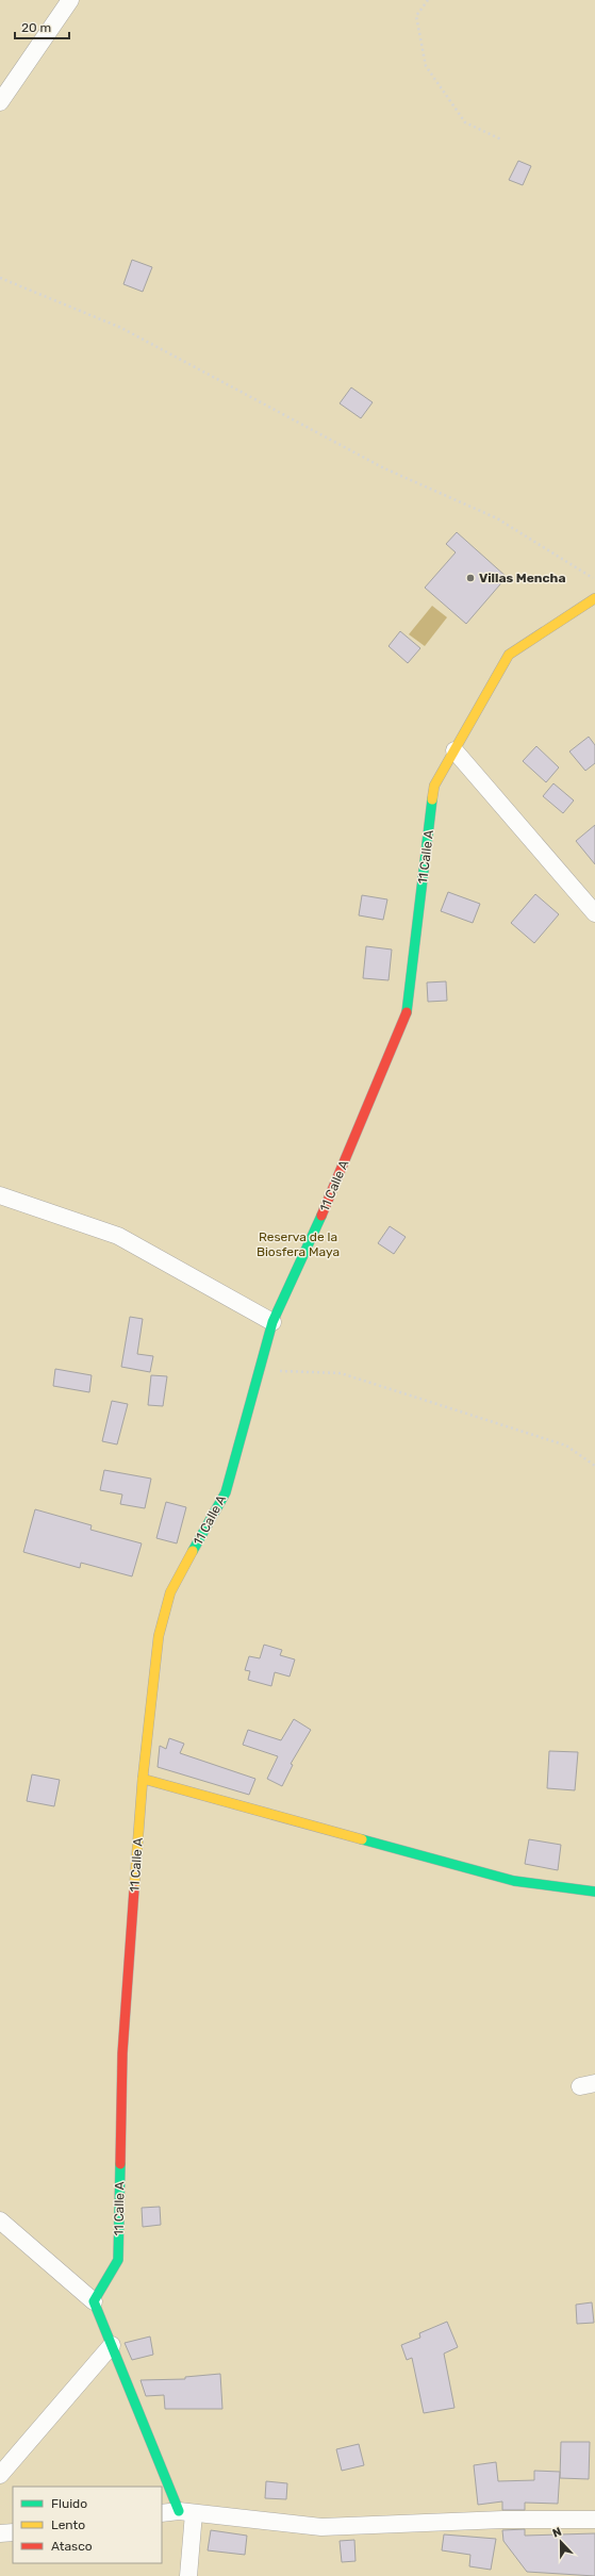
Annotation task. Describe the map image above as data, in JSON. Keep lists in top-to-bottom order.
{
  "streets": {
    "street": ["11 Calle A"]
  },
  "parks": ["Reserva de la Biosfera Maya"],
  "places": ["Villas Mencha"],
  "legend": ["Fluido", "Lento", "Atasco"],
  "scale_bar": "20 m",
  "north": "top"
}
